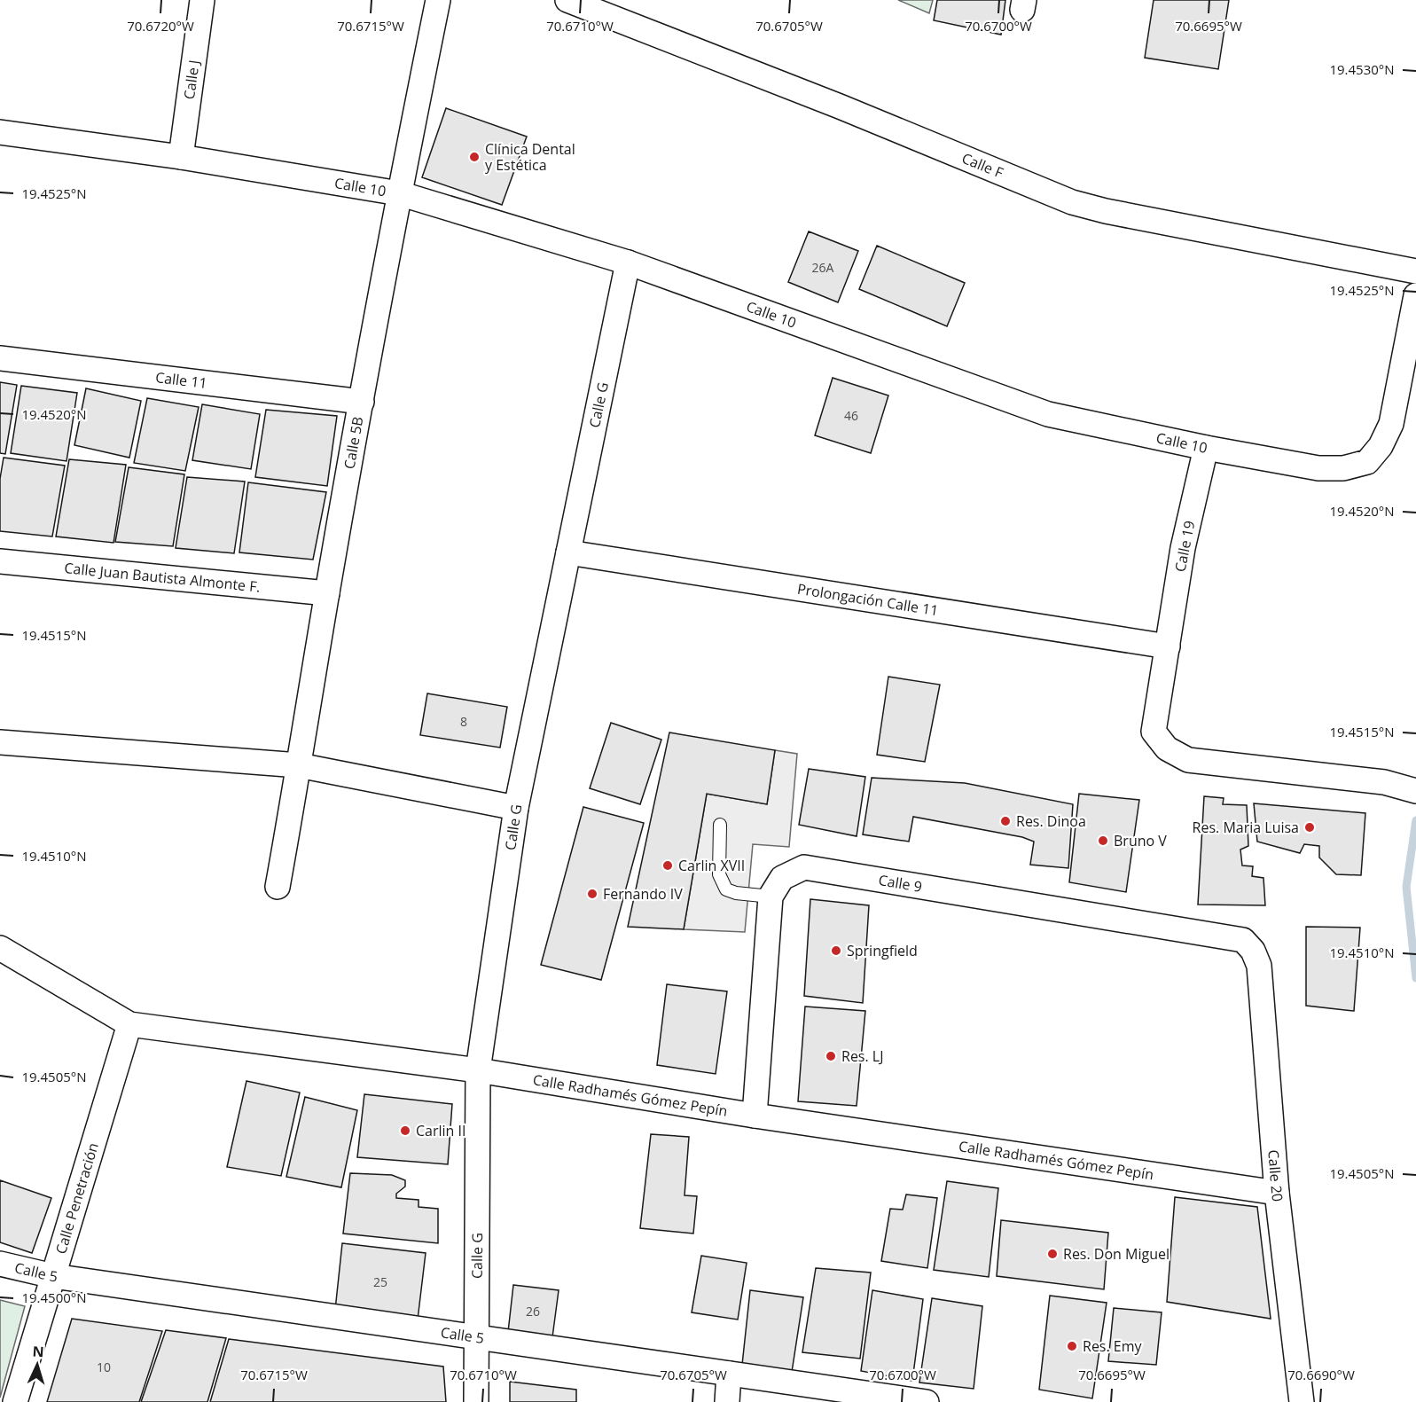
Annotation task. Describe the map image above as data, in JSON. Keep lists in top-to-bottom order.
{
  "streets": {
    "street": [
      "Calle J",
      "Calle F",
      "Calle 10",
      "Calle 11",
      "Calle G",
      "Calle 5B",
      "Calle 19",
      "Calle Juan Bautista Almonte F.",
      "Prolongación Calle 11",
      "Calle 9",
      "Calle Radhamés Gómez Pepín",
      "Calle 20",
      "Calle Penetración",
      "Calle 5"
    ]
  },
  "crossings": [
    ["Calle J", "Calle 10"],
    ["Calle 10", "Calle G"],
    ["Calle 10", "Calle 5B"],
    ["Calle 10", "Calle 19"],
    ["Calle 11", "Calle 5B"],
    ["Calle G", "Prolongación Calle 11"],
    ["Calle G", "Calle Radhamés Gómez Pepín"],
    ["Calle G", "Calle 5"],
    ["Calle 5B", "Calle Juan Bautista Almonte F."],
    ["Calle 19", "Prolongación Calle 11"],
    ["Calle 9", "Calle 20"],
    ["Calle Radhamés Gómez Pepín", "Calle 20"],
    ["Calle Radhamés Gómez Pepín", "Calle Penetración"],
    ["Calle Penetración", "Calle 5"]
  ],
  "places": [
    "Clínica Dental y Estética",
    "Res. Dinoa",
    "Res. Maria Luisa",
    "Bruno V",
    "Carlin XVII",
    "Fernando IV",
    "Springfield",
    "Res. LJ",
    "Carlin II",
    "Res. Don Miguel",
    "Res. Emy"
  ],
  "house_numbers": [
    "26A",
    "46",
    "8",
    "25",
    "26",
    "10"
  ],
  "north": "top",
  "coordinates": [
    "70.6720°W",
    "70.6715°W",
    "70.6710°W",
    "70.6705°W",
    "70.6700°W",
    "70.6695°W",
    "19.4530°N",
    "19.4525°N",
    "19.4520°N",
    "19.4515°N",
    "19.4510°N",
    "19.4505°N",
    "19.4500°N",
    "70.6690°W"
  ]
}
